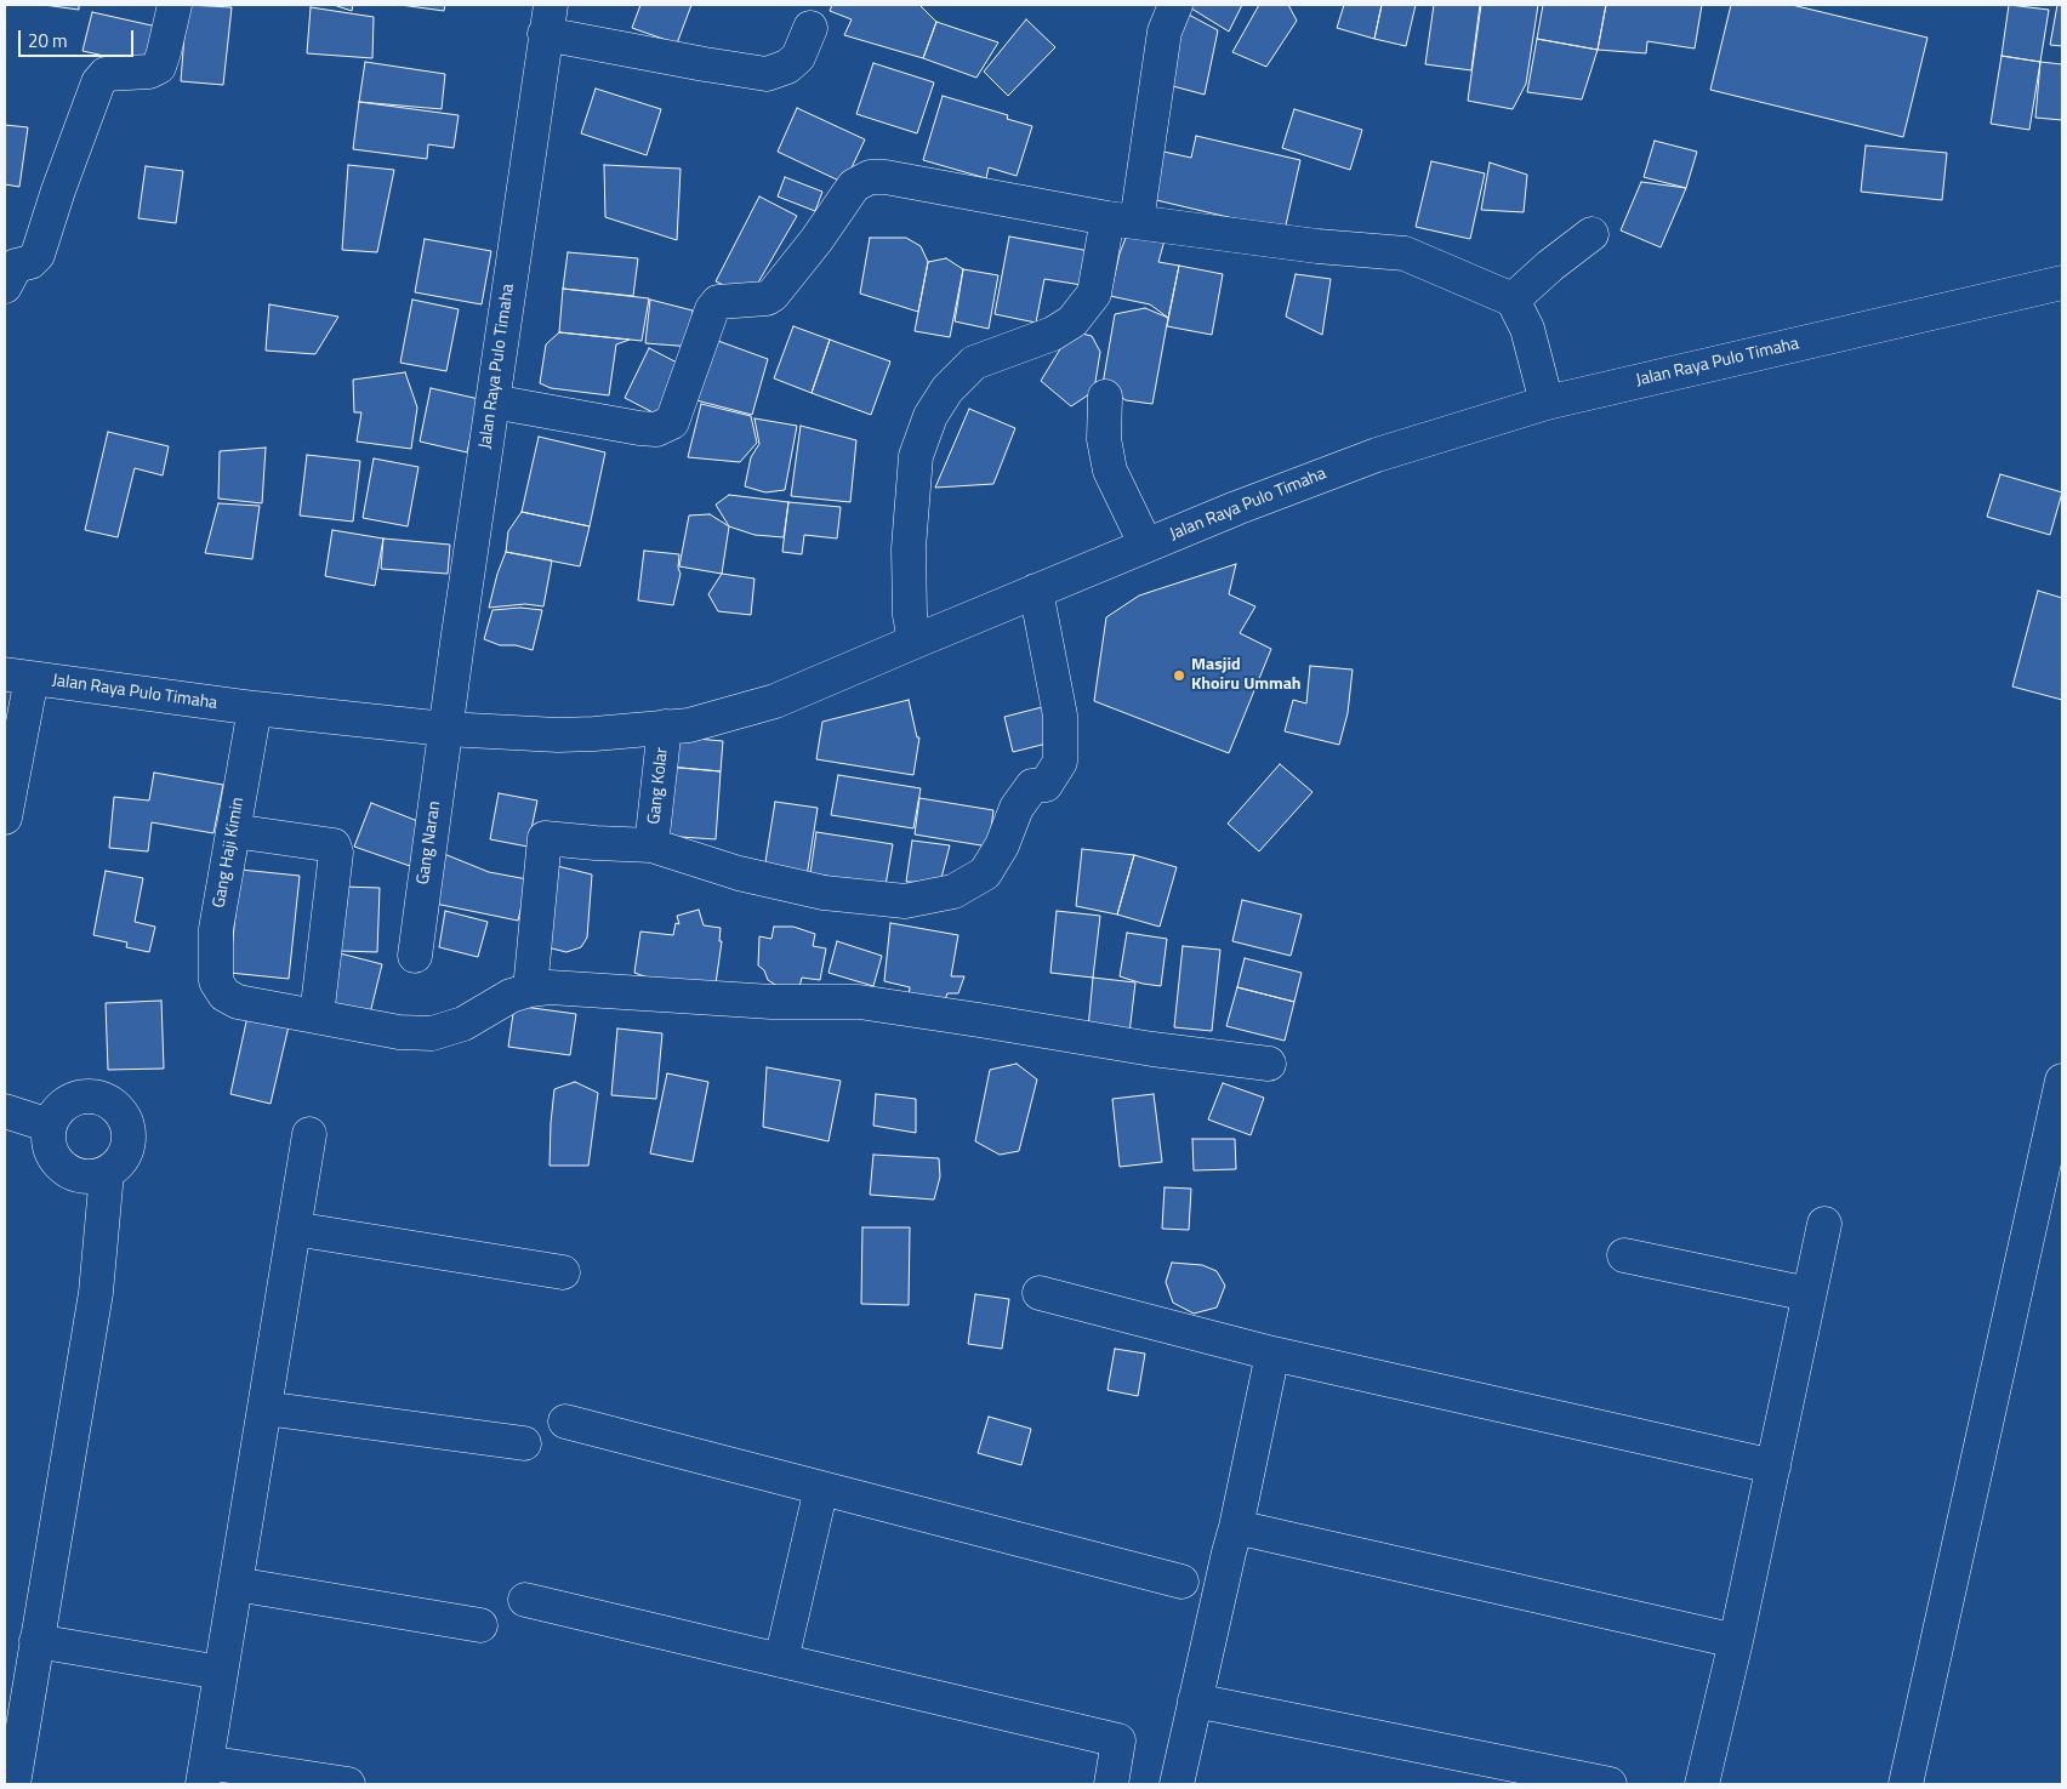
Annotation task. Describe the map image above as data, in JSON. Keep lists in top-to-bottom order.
{
  "streets": {
    "street": [
      "Jalan Raya Pulo Timaha",
      "Gang Kolar",
      "Gang Naran",
      "Gang Haji Kimin"
    ]
  },
  "crossings": [
    ["Jalan Raya Pulo Timaha", "Gang Kolar"],
    ["Jalan Raya Pulo Timaha", "Gang Naran"],
    ["Jalan Raya Pulo Timaha", "Gang Haji Kimin"]
  ],
  "places": ["Masjid Khoiru Ummah"],
  "scale_bar": "20 m"
}
